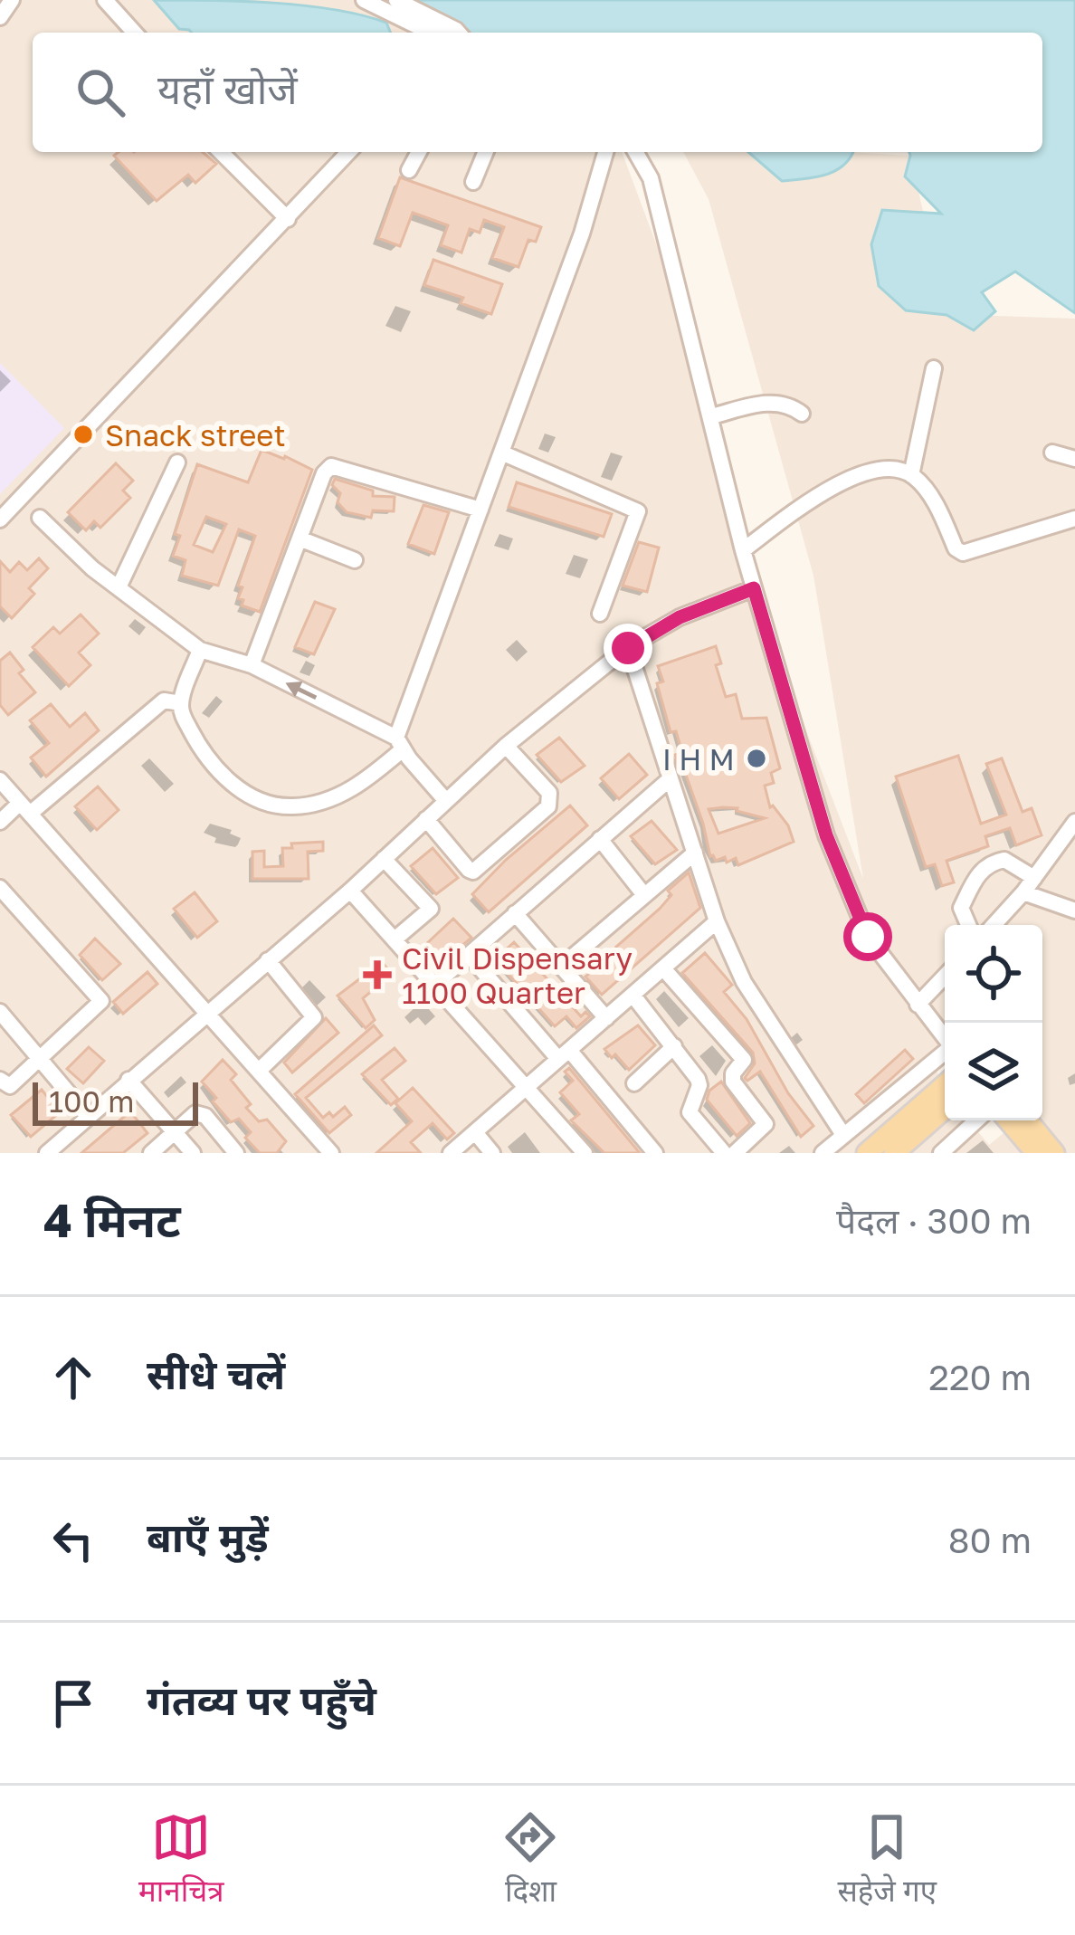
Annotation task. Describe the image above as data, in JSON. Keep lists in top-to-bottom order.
{
  "places": {
    "other": ["Snack street", "I H M"],
    "health": ["Civil Dispensary 1100 Quarter"]
  },
  "scale_bar": "100 m",
  "page": {
    "search": "यहाँ खोजें",
    "scale": "100 m",
    "heading": ["4 मिनट", "पैदल · 300 m"],
    "list": [
      ["सीधे चलें", "220 m"],
      ["बाएँ मुड़ें", "80 m"],
      "गंतव्य पर पहुँचे"
    ],
    "nav": ["मानचित्र", "दिशा", "सहेजे गए"]
  }
}
